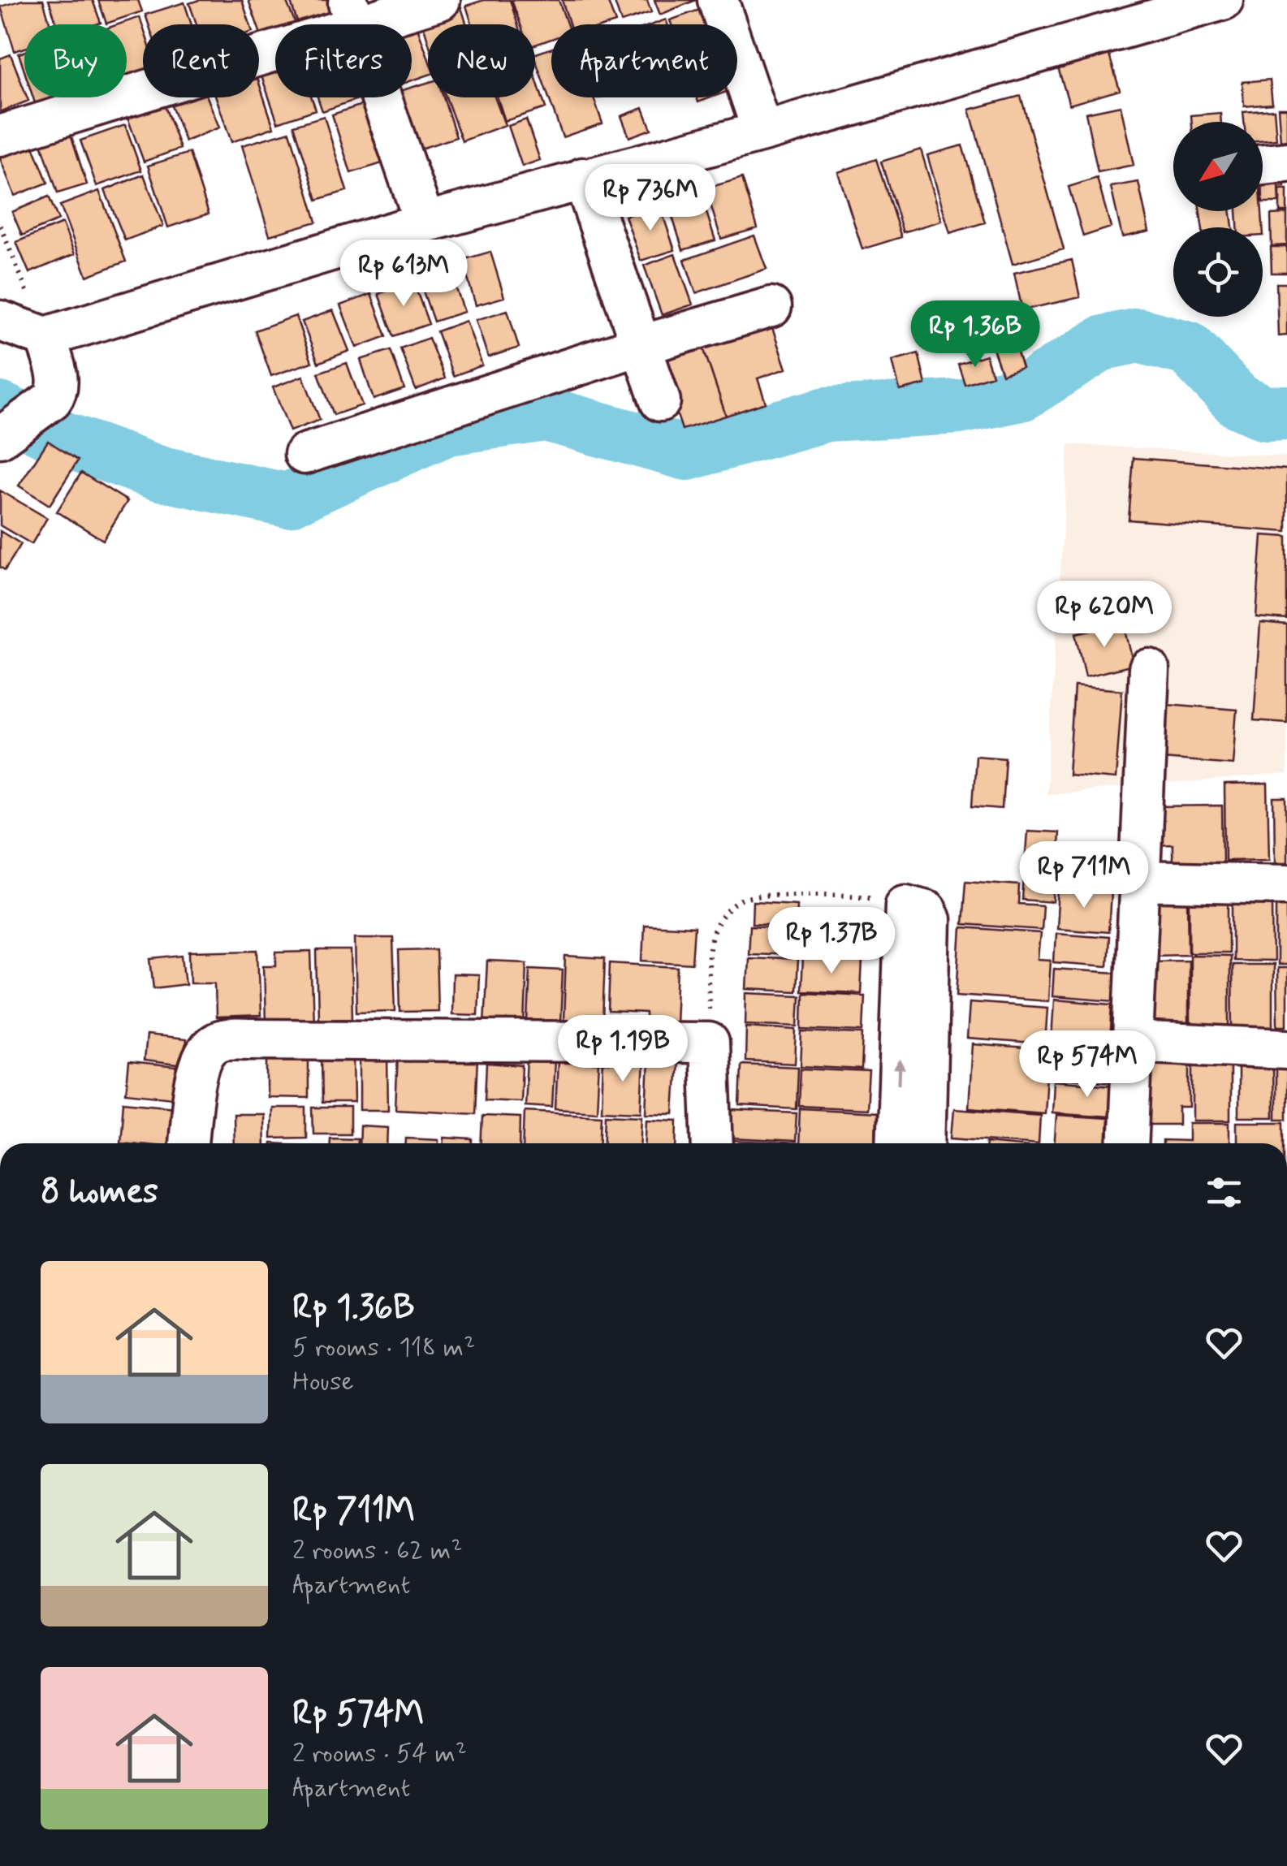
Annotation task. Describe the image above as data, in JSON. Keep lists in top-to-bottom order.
{
  "north": "bottom left",
  "page": {
    "chip": [
      "Buy",
      "Rent",
      "Filters",
      "New",
      "Apartment"
    ],
    "price": [
      "Rp 736M",
      "Rp 613M",
      "Rp 1.36B",
      "Rp 620M",
      "Rp 711M",
      "Rp 1.37B",
      "Rp 1.19B",
      "Rp 574M"
    ],
    "heading": "8 homes",
    "list": [
      {
        "name": "Rp 1.36B",
        "note": "5 rooms · 118 m² · House"
      },
      {
        "name": "Rp 711M",
        "note": "2 rooms · 62 m² · Apartment"
      },
      {
        "name": "Rp 574M",
        "note": "2 rooms · 54 m² · Apartment"
      }
    ]
  }
}
